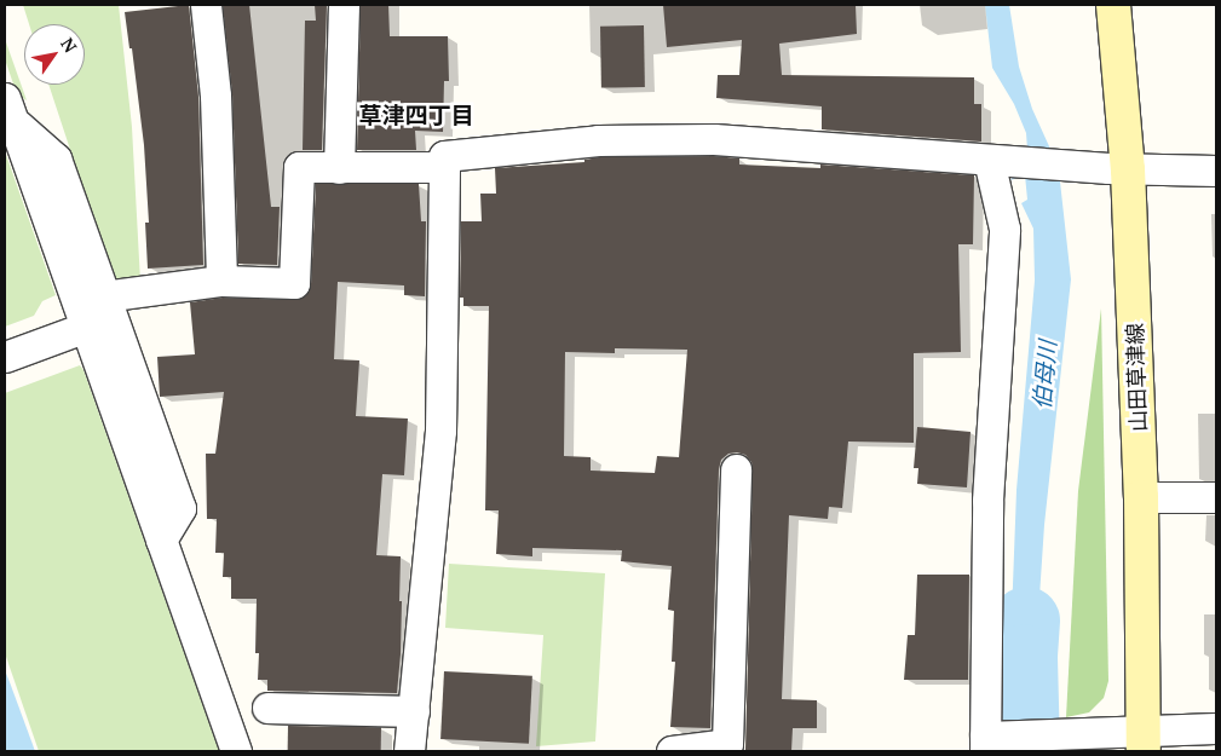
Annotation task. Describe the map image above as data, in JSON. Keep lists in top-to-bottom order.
{
  "streets": {
    "main road": ["山田草津線"]
  },
  "districts": ["草津四丁目"],
  "water": ["伯母川"],
  "north": "top right"
}
